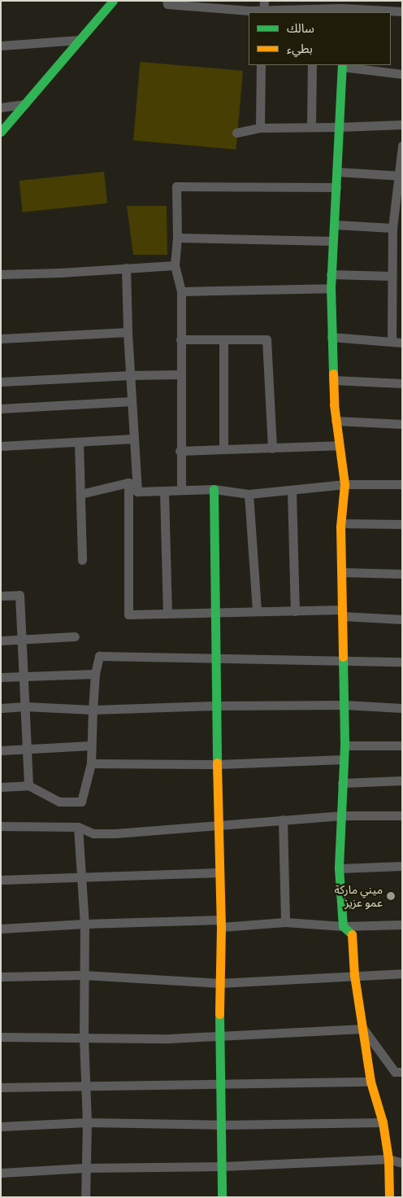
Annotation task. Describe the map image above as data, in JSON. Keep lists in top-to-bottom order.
{
  "places": ["ميني ماركة عمو عزيز"],
  "legend": ["سالك", "بطيء"]
}
